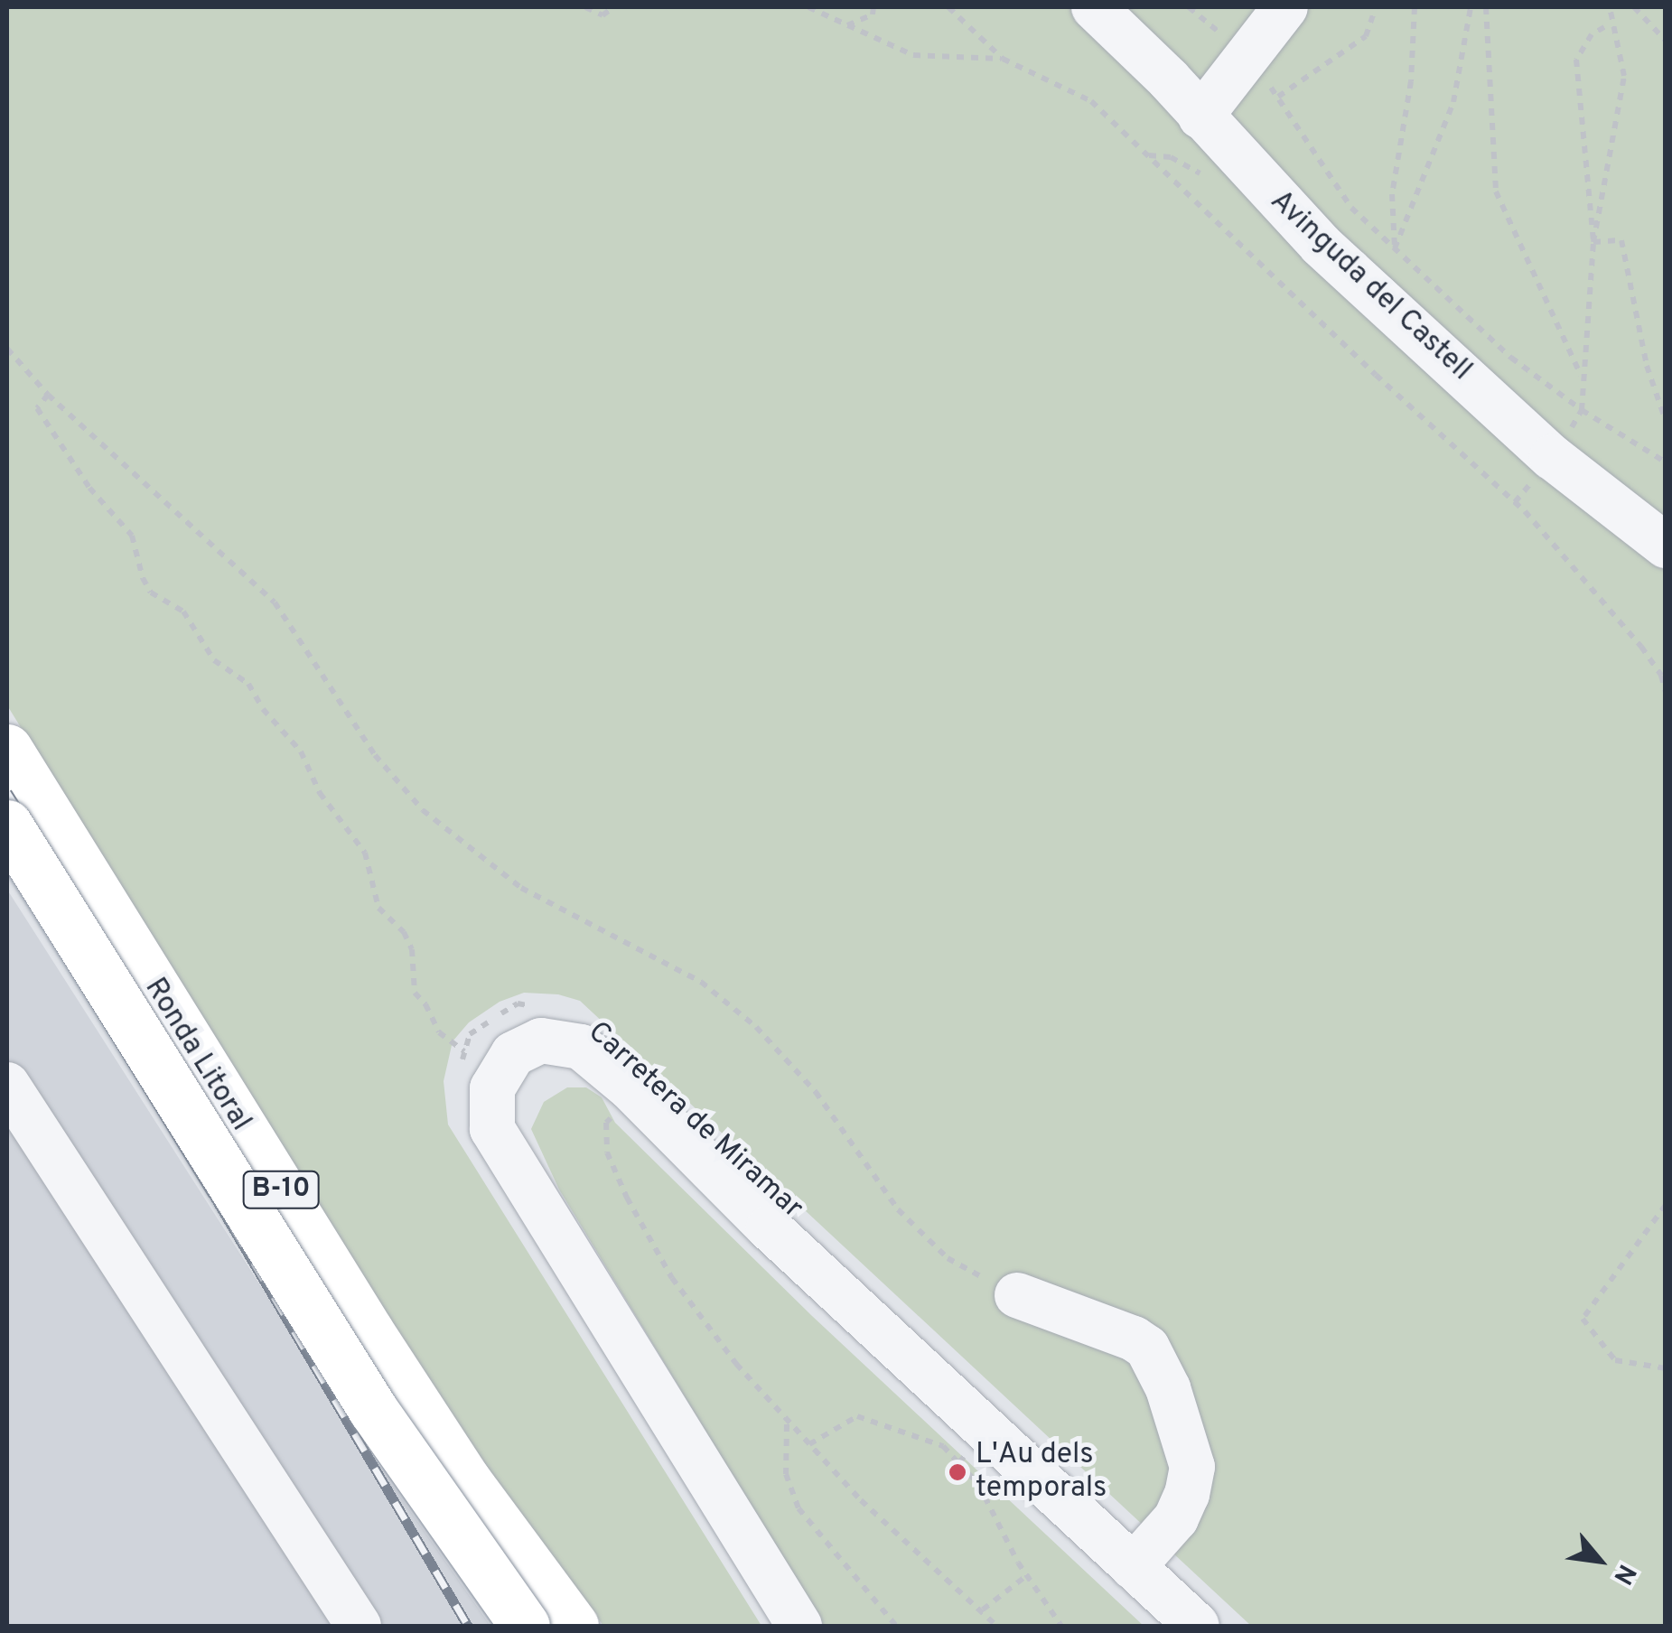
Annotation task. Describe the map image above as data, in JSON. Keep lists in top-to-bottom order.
{
  "streets": {
    "highway": ["Ronda Litoral", "B-10"],
    "street": ["Avinguda del Castell", "Carretera de Miramar"]
  },
  "places": ["L'Au dels temporals"],
  "north": "bottom right"
}
